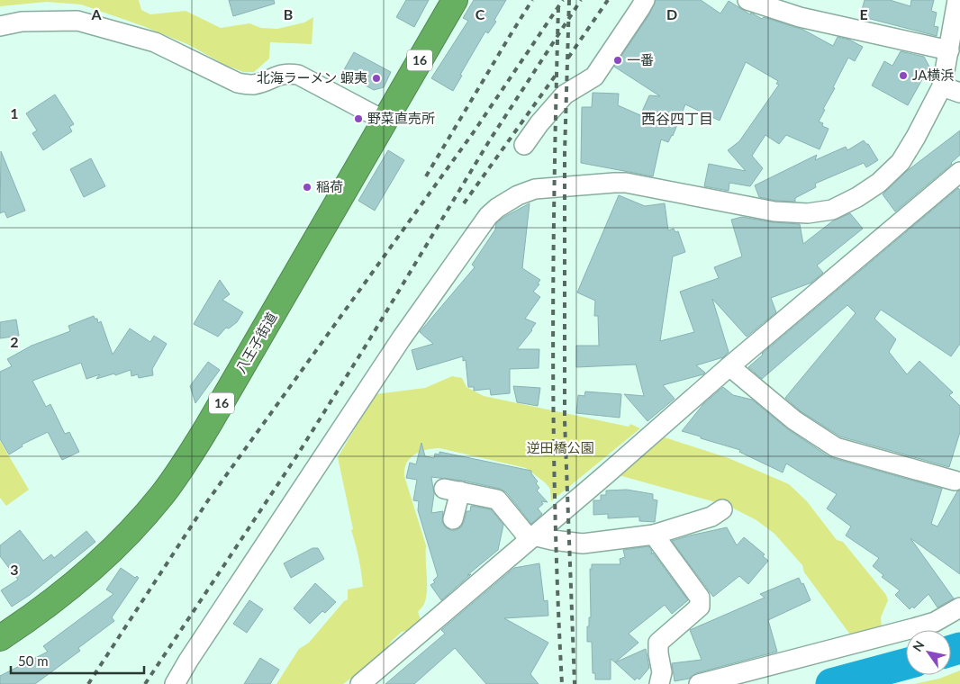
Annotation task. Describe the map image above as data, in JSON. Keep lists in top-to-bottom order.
{
  "streets": {
    "highway": ["16", "八王子街道"]
  },
  "districts": ["西谷四丁目"],
  "parks": ["逆田橋公園"],
  "places": [
    "一番",
    "JA横浜",
    "北海ラーメン 蝦夷",
    "野菜直売所",
    "稲荷"
  ],
  "scale_bar": "50 m",
  "north": "top left",
  "grid": {
    "columns": [
      "A",
      "B",
      "C",
      "D",
      "E"
    ],
    "rows": ["1", "2", "3"]
  }
}
